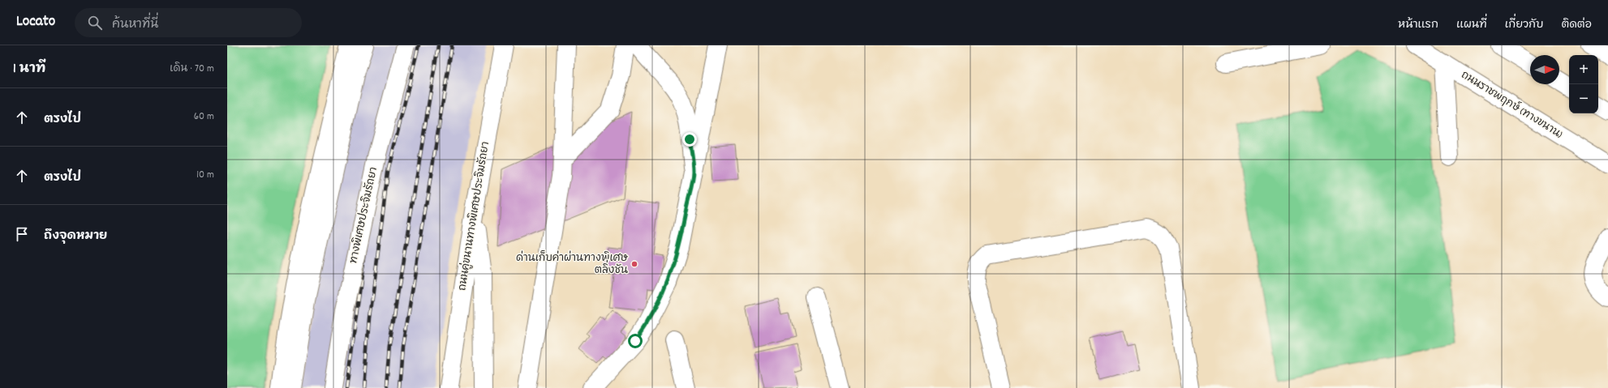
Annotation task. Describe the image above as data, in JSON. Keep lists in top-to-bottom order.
{
  "streets": {
    "main road": ["ถนนราชพฤกษ์ (ทางขนาน)", "ทางพิเศษประจิมรัถยา", "ถนนคู่ขนานทางพิเศษประจิมรัถยา"]
  },
  "places": ["ด่านเก็บค่าผ่านทางพิเศษ ตลิ่งชัน"],
  "north": "right",
  "page": {
    "header": "Locato",
    "search": "ค้นหาที่นี่",
    "nav": [
      "หน้าแรก",
      "แผนที่",
      "เกี่ยวกับ",
      "ติดต่อ"
    ],
    "heading": ["1 นาที", "เดิน · 70 m"],
    "map_buttons": ["+", "−"],
    "list": [
      ["ตรงไป", "60 m"],
      ["ตรงไป", "10 m"],
      "ถึงจุดหมาย"
    ]
  }
}
